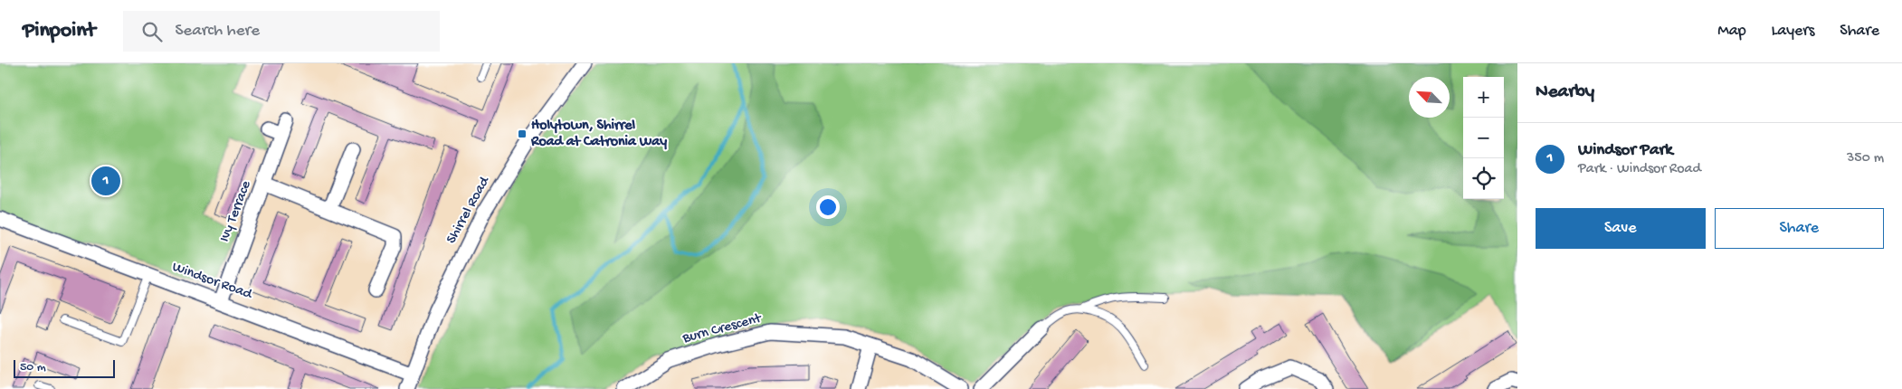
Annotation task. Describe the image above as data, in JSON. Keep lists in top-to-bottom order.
{
  "streets": {
    "street": [
      "Shirrel Road",
      "Ivy Terrace",
      "Windsor Road",
      "Burn Crescent"
    ]
  },
  "crossings": [
    ["Shirrel Road", "Windsor Road"],
    ["Ivy Terrace", "Windsor Road"]
  ],
  "places": {
    "transit": ["Holytown, Shirrel Road at Catronia Way"]
  },
  "scale_bar": "50 m",
  "north": "top left",
  "page": {
    "header": "Pinpoint",
    "search": "Search here",
    "nav": ["Map", "Layers", "Share"],
    "heading": "Nearby",
    "map_buttons": ["+", "−"],
    "list": [
      {
        "mark": "1",
        "name": "Windsor Park",
        "note": "Park · Windsor Road",
        "value": "350 m"
      }
    ],
    "pins": "1",
    "buttons": ["Save", "Share"],
    "scale": "50 m"
  }
}
